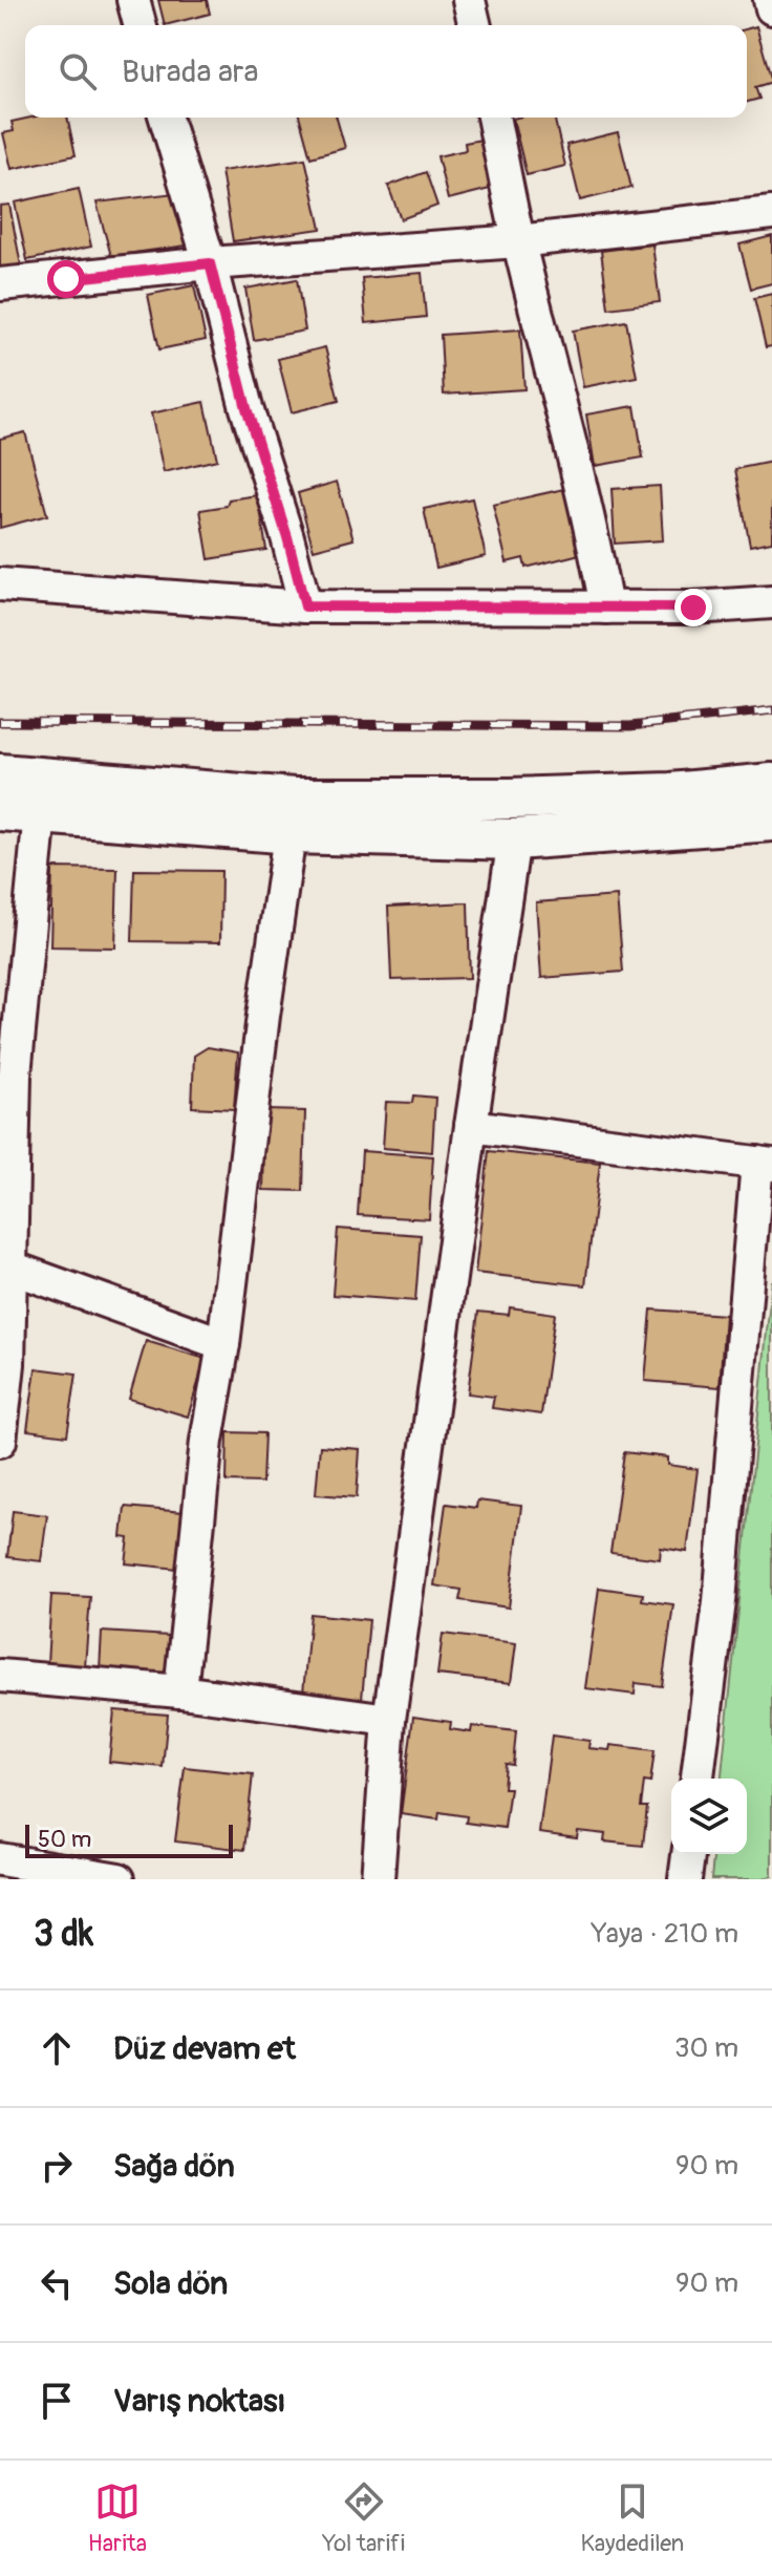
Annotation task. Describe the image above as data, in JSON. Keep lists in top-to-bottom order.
{
  "scale_bar": "50 m",
  "page": {
    "search": "Burada ara",
    "scale": "50 m",
    "heading": ["3 dk", "Yaya · 210 m"],
    "list": [
      ["Düz devam et", "30 m"],
      ["Sağa dön", "90 m"],
      ["Sola dön", "90 m"],
      "Varış noktası"
    ],
    "nav": ["Harita", "Yol tarifi", "Kaydedilen"]
  }
}
